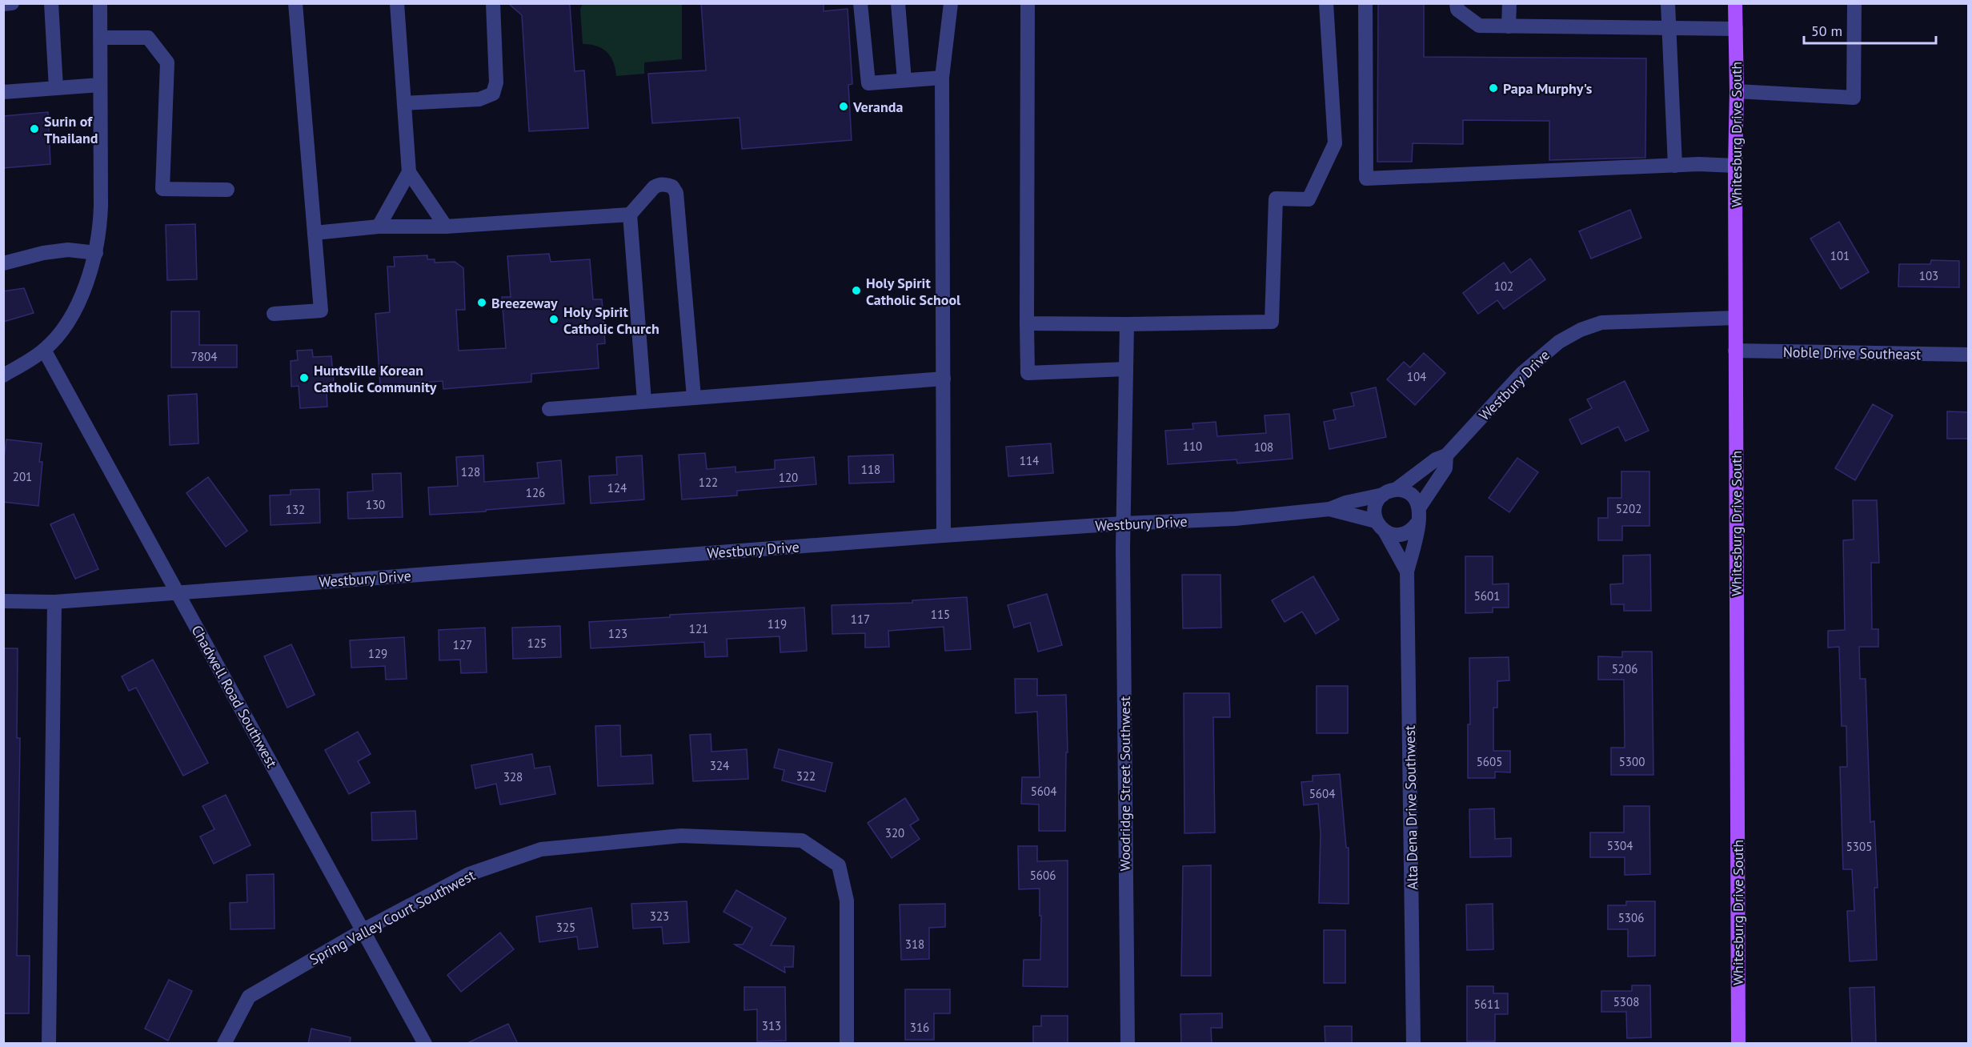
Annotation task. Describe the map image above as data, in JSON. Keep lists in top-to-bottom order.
{
  "streets": {
    "main road": ["Whitesburg Drive South"],
    "street": [
      "Noble Drive Southeast",
      "Westbury Drive",
      "Chadwell Road Southwest",
      "Woodridge Street Southwest",
      "Alta Dena Drive Southwest",
      "Spring Valley Court Southwest"
    ]
  },
  "crossings": [
    ["Whitesburg Drive South", "Noble Drive Southeast"],
    ["Whitesburg Drive South", "Westbury Drive"],
    ["Westbury Drive", "Chadwell Road Southwest"],
    ["Westbury Drive", "Woodridge Street Southwest"],
    ["Westbury Drive", "Alta Dena Drive Southwest"],
    ["Chadwell Road Southwest", "Spring Valley Court Southwest"]
  ],
  "places": [
    "Papa Murphy's",
    "Veranda",
    "Surin of Thailand",
    "Holy Spirit Catholic School",
    "Breezeway",
    "Holy Spirit Catholic Church",
    "Huntsville Korean Catholic Community"
  ],
  "house_numbers": [
    "101",
    "103",
    "102",
    "7804",
    "104",
    "110",
    "108",
    "114",
    "118",
    "128",
    "201",
    "120",
    "122",
    "124",
    "126",
    "130",
    "5202",
    "132",
    "5601",
    "115",
    "117",
    "119",
    "121",
    "123",
    "125",
    "127",
    "129",
    "5206",
    "5605",
    "5300",
    "324",
    "322",
    "328",
    "5604",
    "5604",
    "320",
    "5304",
    "5305",
    "5606",
    "323",
    "5306",
    "325",
    "318",
    "5308",
    "5611",
    "313",
    "316"
  ],
  "scale_bar": "50 m"
}
